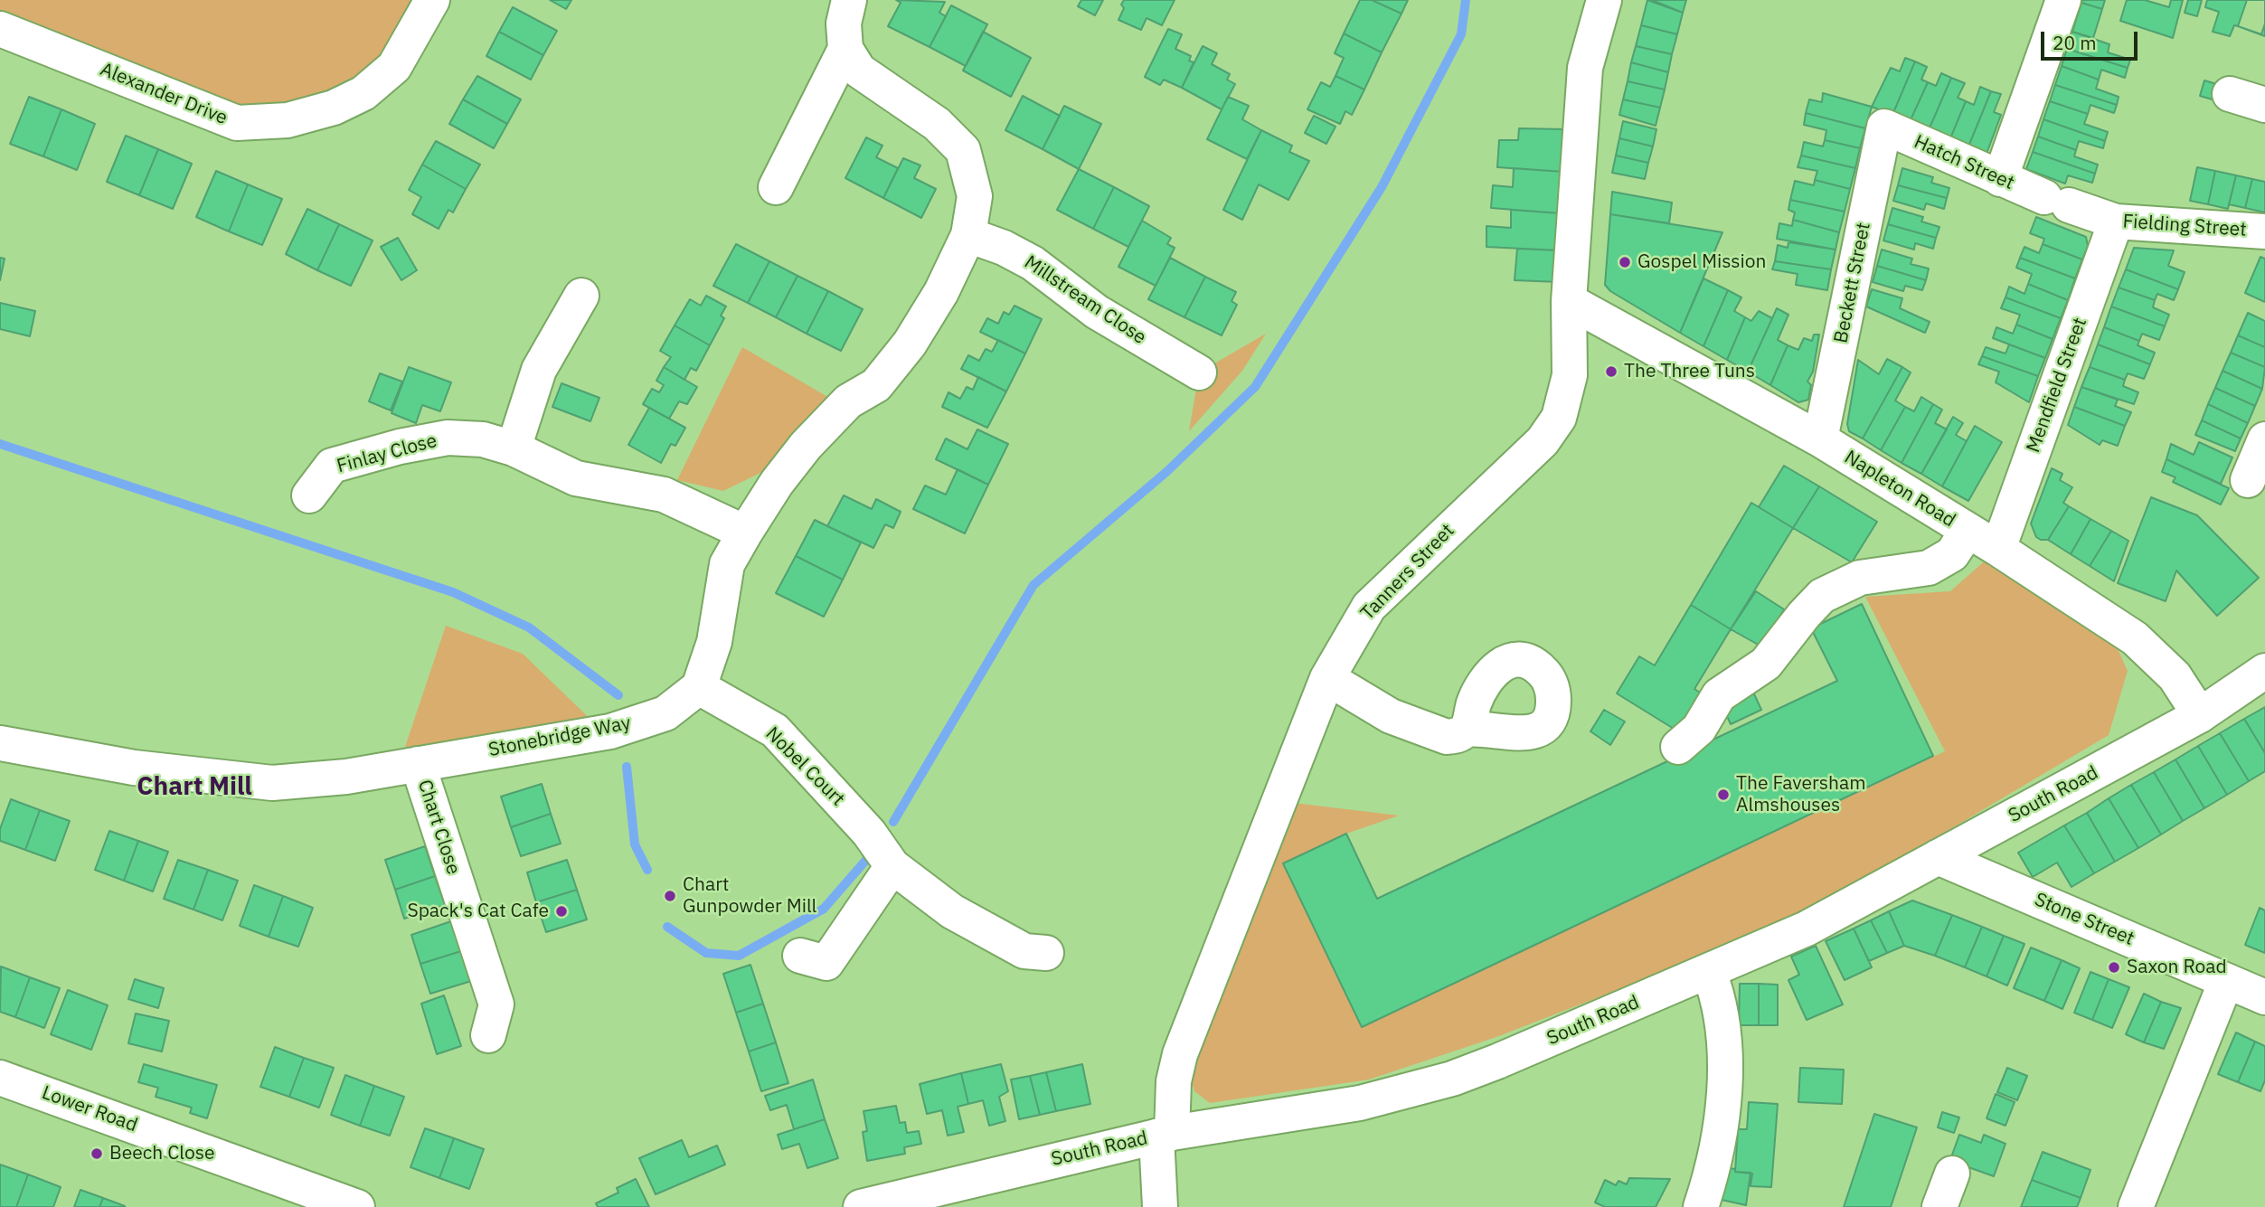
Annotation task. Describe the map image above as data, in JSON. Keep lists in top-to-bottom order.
{
  "streets": {
    "street": [
      "Alexander Drive",
      "Hatch Street",
      "Fielding Street",
      "Beckett Street",
      "Millstream Close",
      "Mendfield Street",
      "Finlay Close",
      "Napleton Road",
      "Tanners Street",
      "Stonebridge Way",
      "Nobel Court",
      "South Road",
      "Chart Close",
      "Stone Street",
      "Lower Road"
    ]
  },
  "crossings": [
    ["Hatch Street", "Fielding Street"],
    ["Hatch Street", "Beckett Street"],
    ["Fielding Street", "Mendfield Street"],
    ["Beckett Street", "Napleton Road"],
    ["Mendfield Street", "Napleton Road"],
    ["Napleton Road", "Tanners Street"],
    ["Napleton Road", "South Road"],
    ["Tanners Street", "South Road"],
    ["Stonebridge Way", "Nobel Court"],
    ["Stonebridge Way", "Chart Close"],
    ["South Road", "Stone Street"]
  ],
  "districts": ["Chart Mill"],
  "places": [
    "Gospel Mission",
    "The Three Tuns",
    "The Faversham Almshouses",
    "Chart Gunpowder Mill",
    "Spack's Cat Cafe",
    "Saxon Road",
    "Beech Close"
  ],
  "scale_bar": "20 m"
}
